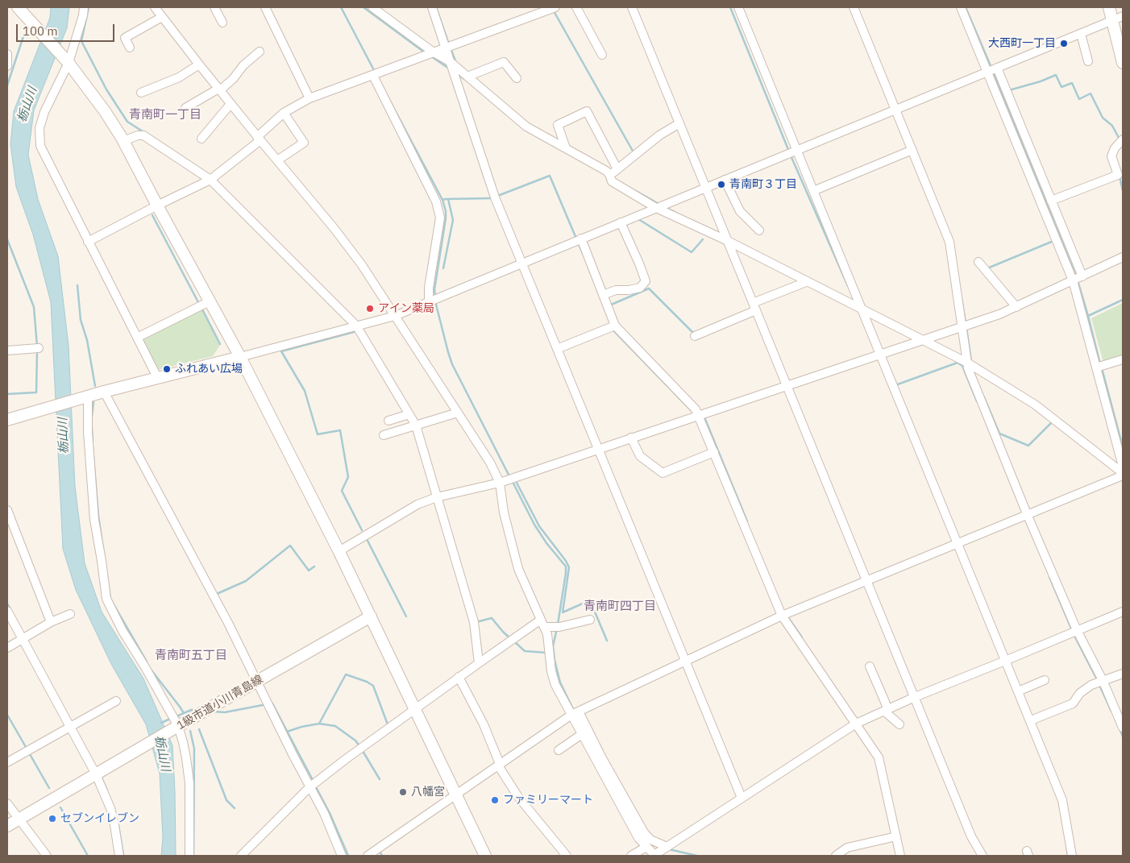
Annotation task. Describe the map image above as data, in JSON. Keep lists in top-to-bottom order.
{
  "streets": {
    "street": ["1級市道小川青島線"]
  },
  "districts": ["青南町一丁目", "青南町四丁目", "青南町五丁目"],
  "water": ["栃山川"],
  "places": [
    "大西町一丁目",
    "青南町３丁目",
    "アイン薬局",
    "ふれあい広場",
    "八幡宮",
    "ファミリーマート",
    "セブンイレブン"
  ],
  "scale_bar": "100 m"
}
